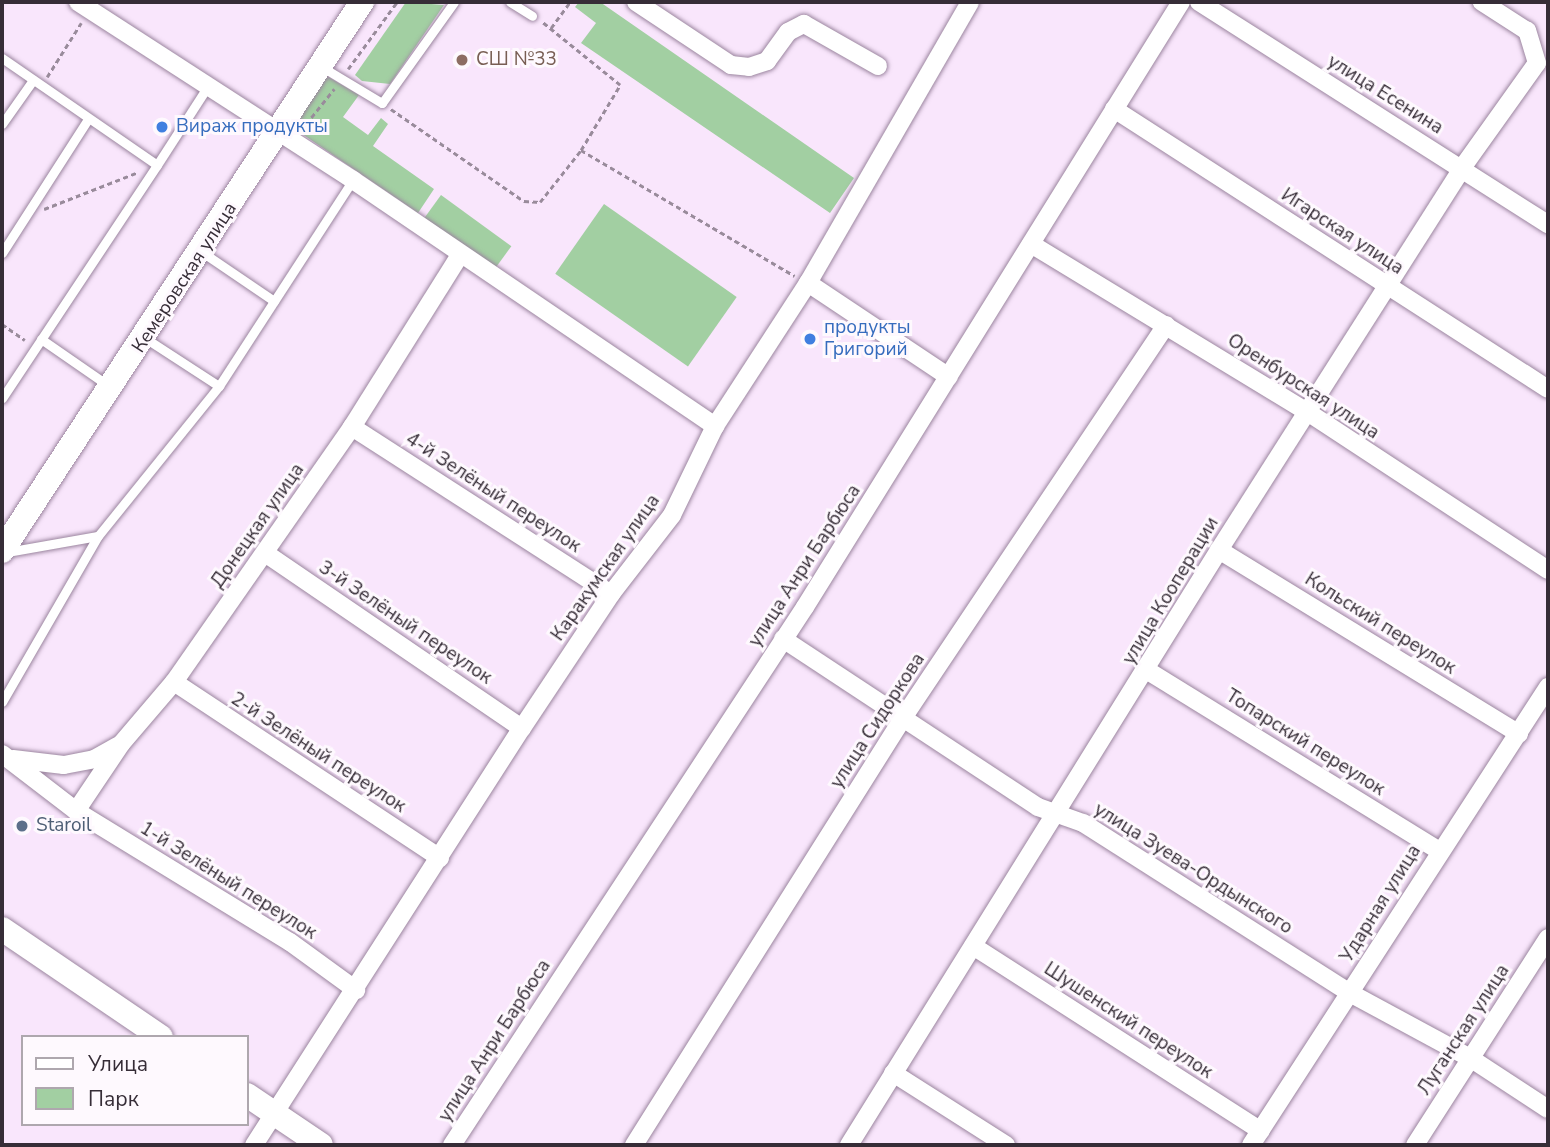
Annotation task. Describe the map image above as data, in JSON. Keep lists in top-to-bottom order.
{
  "streets": {
    "street": [
      "улица Есенина",
      "Игарская улица",
      "Кемеровская улица",
      "Оренбурская улица",
      "4-й Зелёный переулок",
      "Донецкая улица",
      "улица Анри Барбюса",
      "Каракумская улица",
      "улица Кооперации",
      "3-й Зелёный переулок",
      "Кольский переулок",
      "улица Сидоркова",
      "Топарский переулок",
      "2-й Зелёный переулок",
      "улица Зуева-Ордынского",
      "1-й Зелёный переулок",
      "Ударная улица",
      "Шушенский переулок",
      "Луганская улица"
    ]
  },
  "crossings": [
    ["улица Есенина", "улица Кооперации"],
    ["Игарская улица", "улица Анри Барбюса"],
    ["Игарская улица", "улица Кооперации"],
    ["Оренбурская улица", "улица Анри Барбюса"],
    ["Оренбурская улица", "улица Кооперации"],
    ["Оренбурская улица", "улица Сидоркова"],
    ["4-й Зелёный переулок", "Донецкая улица"],
    ["4-й Зелёный переулок", "Каракумская улица"],
    ["Донецкая улица", "3-й Зелёный переулок"],
    ["Донецкая улица", "2-й Зелёный переулок"],
    ["Донецкая улица", "1-й Зелёный переулок"],
    ["улица Анри Барбюса", "улица Зуева-Ордынского"],
    ["Каракумская улица", "3-й Зелёный переулок"],
    ["Каракумская улица", "2-й Зелёный переулок"],
    ["Каракумская улица", "1-й Зелёный переулок"],
    ["улица Кооперации", "Кольский переулок"],
    ["улица Кооперации", "Топарский переулок"],
    ["улица Кооперации", "улица Зуева-Ордынского"],
    ["улица Кооперации", "Шушенский переулок"],
    ["Кольский переулок", "Ударная улица"],
    ["улица Сидоркова", "улица Зуева-Ордынского"],
    ["Топарский переулок", "Ударная улица"],
    ["улица Зуева-Ордынского", "Ударная улица"],
    ["улица Зуева-Ордынского", "Луганская улица"],
    ["Ударная улица", "Шушенский переулок"]
  ],
  "places": [
    "СШ №33",
    "Вираж продукты",
    "продукты Григорий",
    "Staroil"
  ],
  "legend": ["Улица", "Парк"]
}
